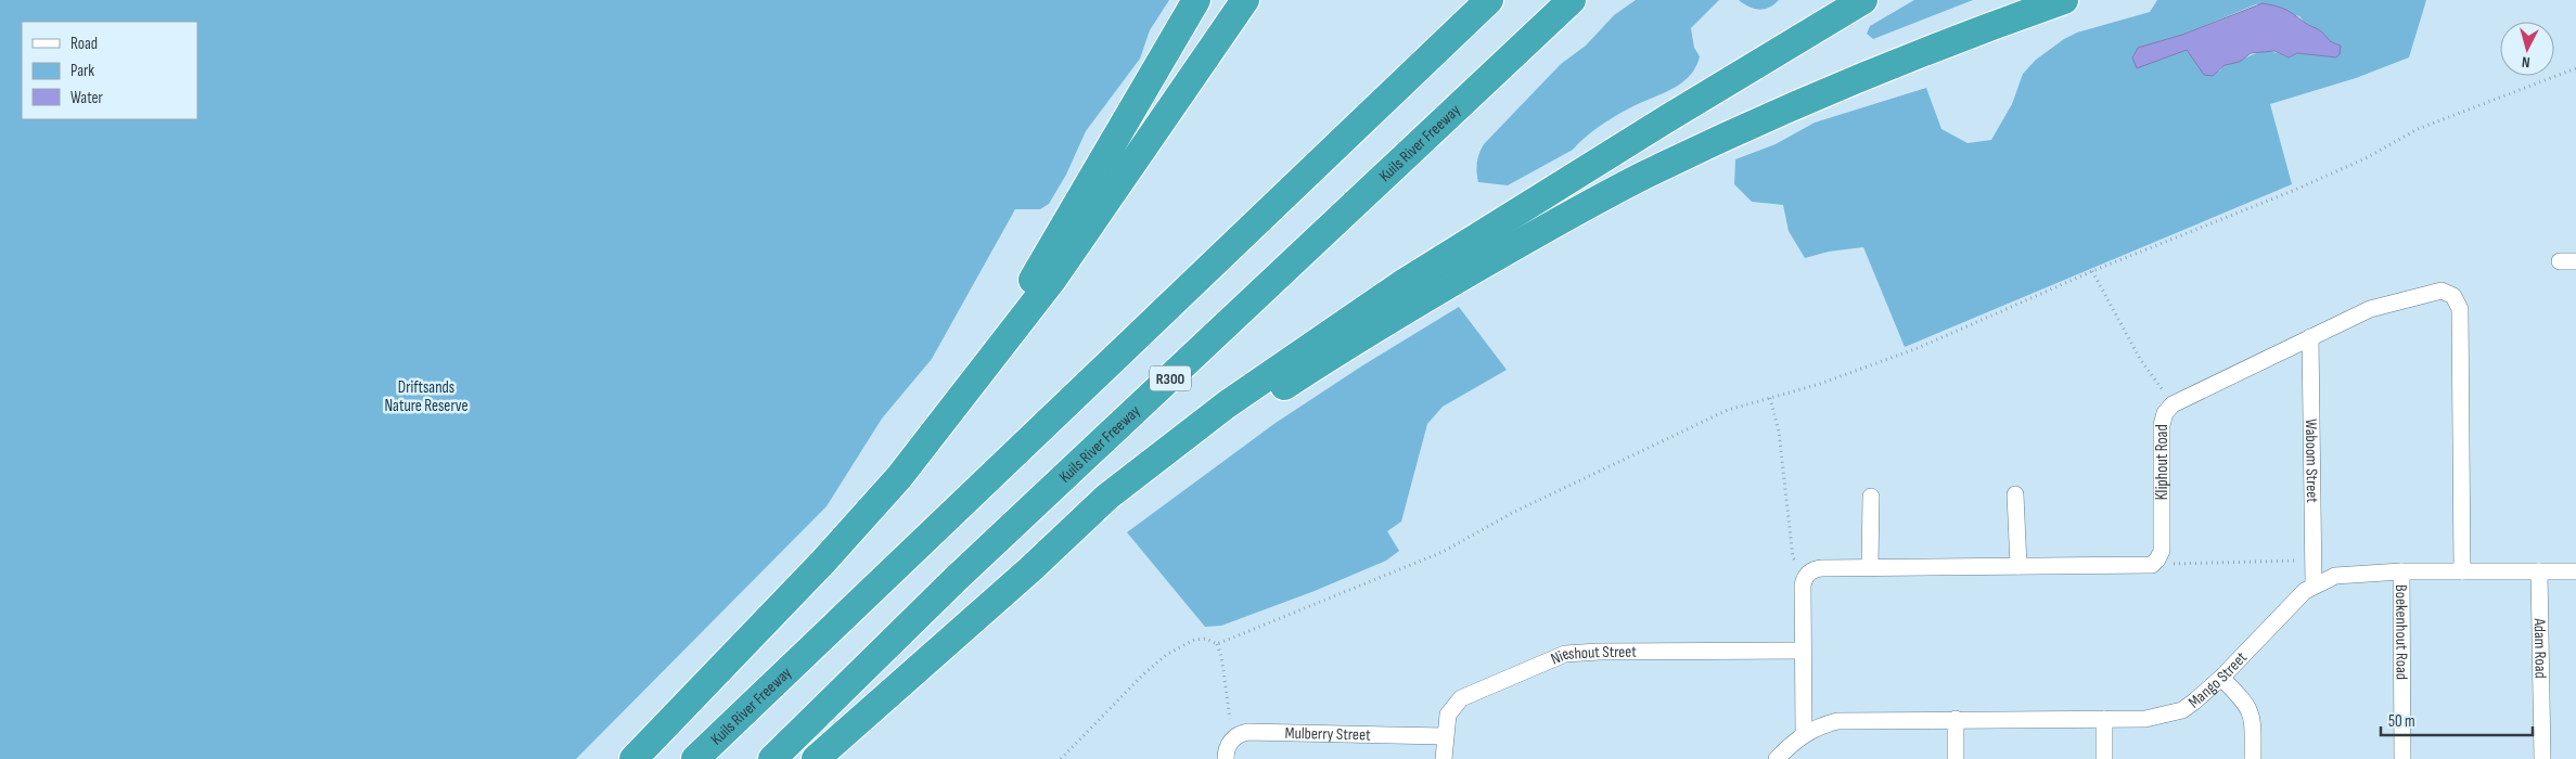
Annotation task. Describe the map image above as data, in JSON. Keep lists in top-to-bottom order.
{
  "streets": {
    "highway": ["Kuils River Freeway", "R300"],
    "street": [
      "Waboom Street",
      "Kliphout Road",
      "Boekenhout Road",
      "Adam Road",
      "Nieshout Street",
      "Mango Street",
      "Mulberry Street"
    ]
  },
  "crossings": [
    ["Waboom Street", "Kliphout Road"],
    ["Waboom Street", "Mango Street"],
    ["Kliphout Road", "Mango Street"],
    ["Boekenhout Road", "Mango Street"],
    ["Adam Road", "Mango Street"],
    ["Nieshout Street", "Mulberry Street"]
  ],
  "parks": ["Driftsands Nature Reserve"],
  "legend": ["Road", "Park", "Water"],
  "scale_bar": "50 m",
  "north": "bottom"
}
